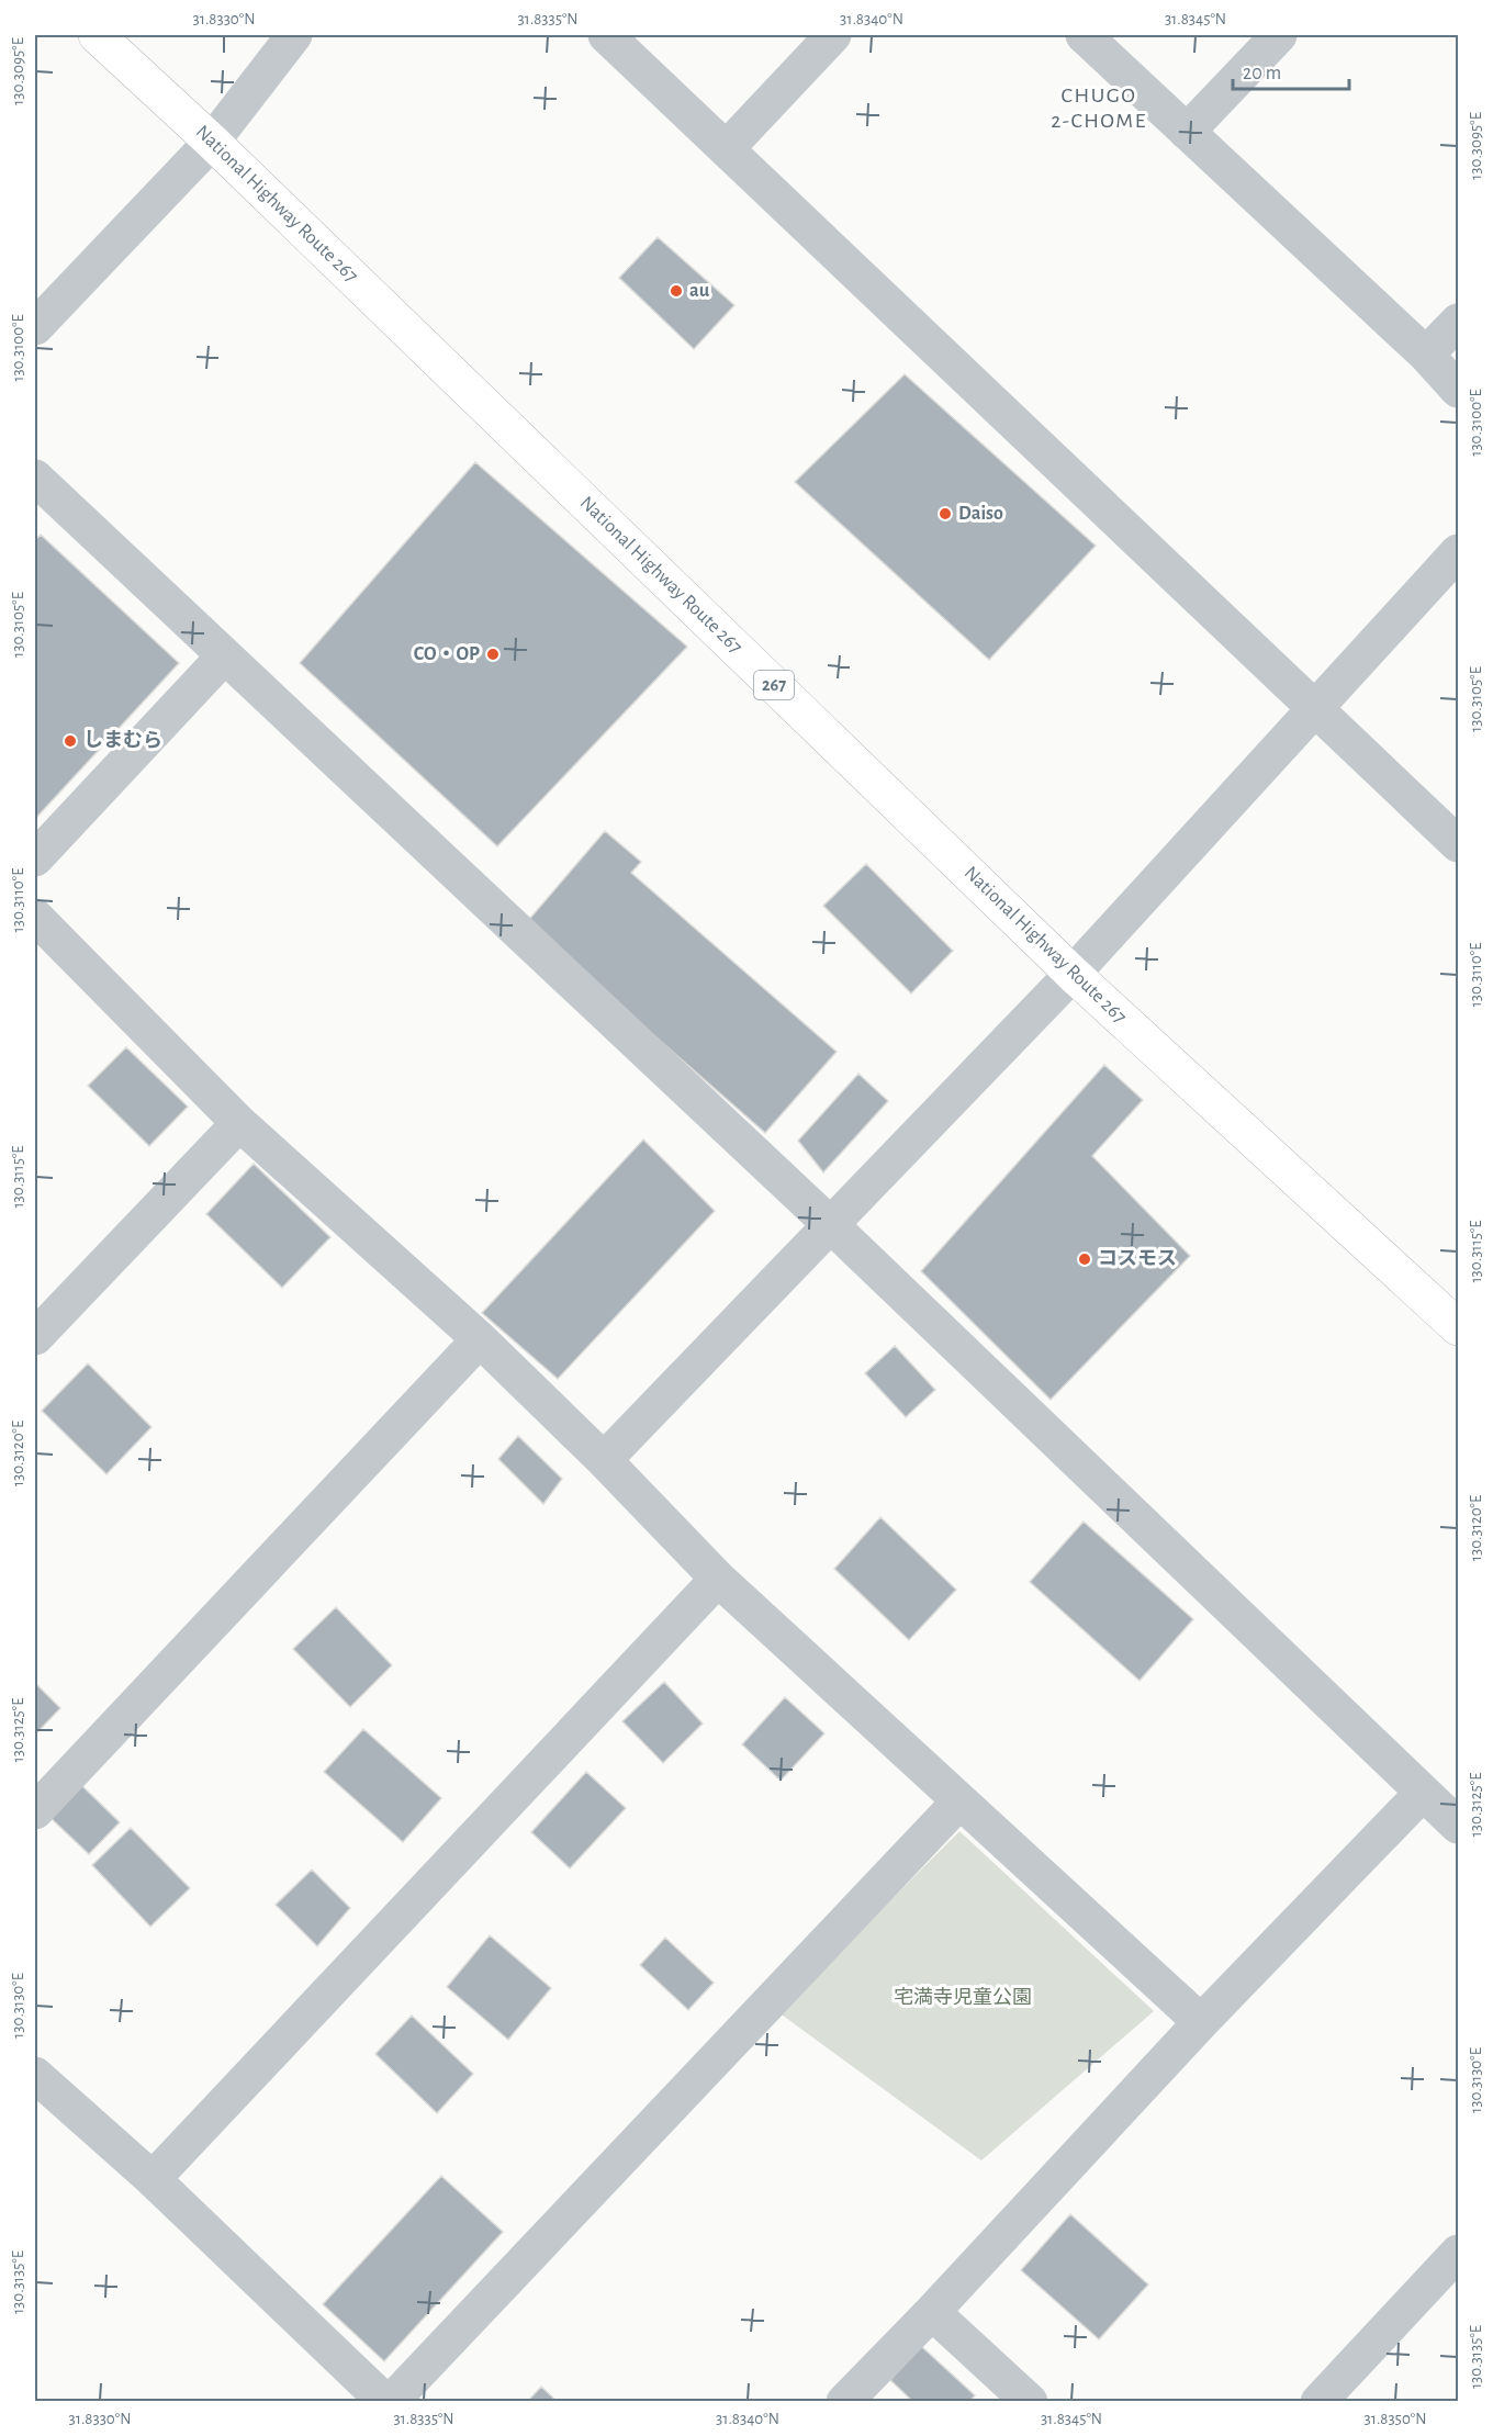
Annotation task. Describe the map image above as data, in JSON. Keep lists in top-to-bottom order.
{
  "streets": {
    "highway": ["National Highway Route 267", "267"]
  },
  "districts": ["CHUGO 2-CHOME"],
  "parks": ["宅満寺児童公園"],
  "places": [
    "au",
    "Daiso",
    "CO・OP",
    "しまむら",
    "コスモス"
  ],
  "scale_bar": "20 m",
  "coordinates": [
    "31.8330°N",
    "31.8335°N",
    "31.8340°N",
    "31.8345°N",
    "130.3095°E",
    "130.3100°E",
    "130.3105°E",
    "130.3110°E",
    "130.3115°E",
    "130.3120°E",
    "130.3125°E",
    "130.3130°E",
    "130.3135°E",
    "31.8350°N"
  ]
}
